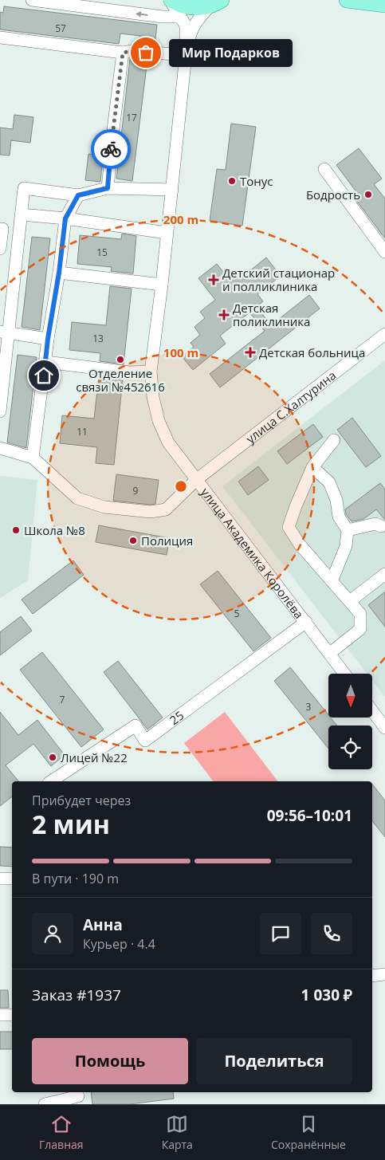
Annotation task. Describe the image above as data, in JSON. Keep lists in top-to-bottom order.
{
  "streets": {
    "street": ["улица С.Халтурина", "улица Академика Королёва", "25"]
  },
  "crossings": [
    ["улица С.Халтурина", "улица Академика Королёва"],
    ["улица Академика Королёва", "25"]
  ],
  "places": {
    "other": [
      "Мир Подарков",
      "Тонус",
      "Бодрость",
      "Отделение связи №452616",
      "Школа №8",
      "Полиция",
      "Лицей №22"
    ],
    "health": ["Детский стационар и полликлиника", "Детская поликлиника", "Детская больница"]
  },
  "house_numbers": [
    "57",
    "17",
    "15",
    "13",
    "11",
    "9",
    "5",
    "7",
    "3"
  ],
  "north": "bottom",
  "page": {
    "bubble": "Мир Подарков",
    "heading": ["2 мин", "Прибудет через", "09:56–10:01"],
    "panel": [
      "Анна",
      "Курьер · 4.4",
      "Заказ #1937",
      "1 030 ₽"
    ],
    "bar": "В пути · 190 m",
    "buttons": ["Помощь", "Поделиться"],
    "tabs": ["Главная", "Карта", "Сохранённые"]
  },
  "rings": ["200 m", "100 m"]
}
